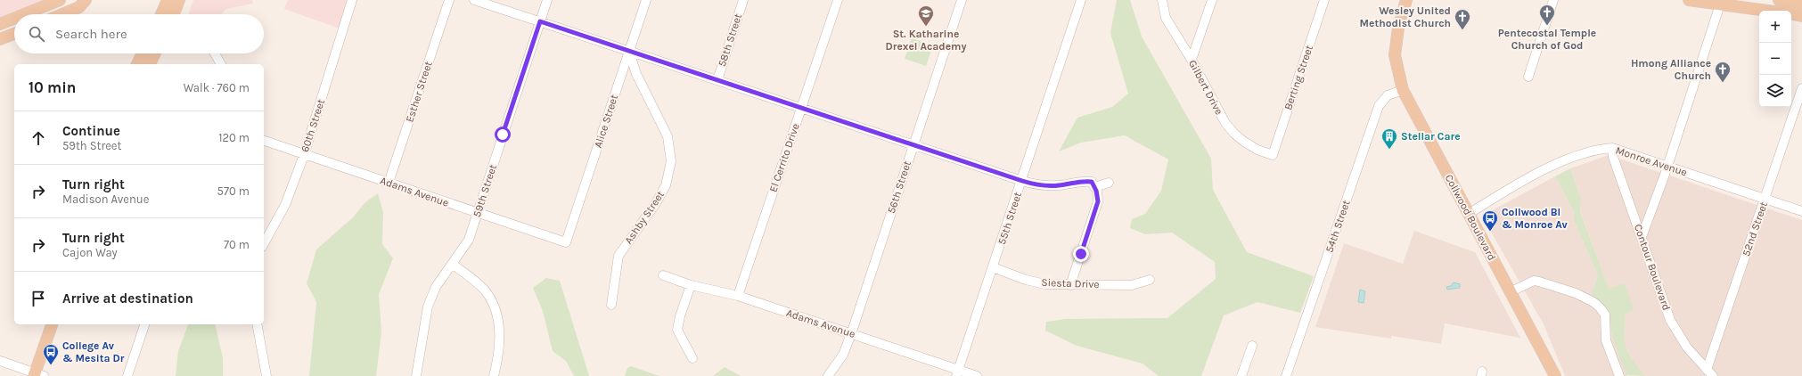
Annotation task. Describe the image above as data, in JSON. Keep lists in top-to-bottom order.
{
  "streets": {
    "main road": ["Collwood Boulevard"],
    "street": [
      "58th Street",
      "Berting Street",
      "Gilbert Drive",
      "Esther Street",
      "Alice Street",
      "60th Street",
      "El Cerrito Drive",
      "Monroe Avenue",
      "56th Street",
      "59th Street",
      "Adams Avenue",
      "Ashby Street",
      "55th Street",
      "54th Street",
      "52nd Street",
      "Contour Boulevard",
      "Siesta Drive"
    ]
  },
  "crossings": [
    ["Berting Street", "Gilbert Drive"],
    ["Esther Street", "Adams Avenue"],
    ["Alice Street", "Adams Avenue"],
    ["Alice Street", "Ashby Street"],
    ["60th Street", "Adams Avenue"],
    ["El Cerrito Drive", "Adams Avenue"],
    ["Monroe Avenue", "Collwood Boulevard"],
    ["Monroe Avenue", "52nd Street"],
    ["Monroe Avenue", "Contour Boulevard"],
    ["56th Street", "Adams Avenue"],
    ["59th Street", "Adams Avenue"],
    ["Adams Avenue", "55th Street"],
    ["Collwood Boulevard", "54th Street"],
    ["55th Street", "Siesta Drive"],
    ["52nd Street", "Contour Boulevard"]
  ],
  "places": {
    "church": ["Pentecostal Temple Church of God", "Wesley United Methodist Church", "Hmong Alliance Church"],
    "school or university": ["St. Katharine Drexel Academy"],
    "building": ["Stellar Care"],
    "bus stop": ["Collwood Bl & Monroe Av", "College Av & Mesita Dr"]
  },
  "page": {
    "map_buttons": ["+", "−"],
    "search": "Search here",
    "heading": ["10 min", "Walk · 760 m"],
    "list": [
      ["Continue", "59th Street", "120 m"],
      ["Turn right", "Madison Avenue", "570 m"],
      ["Turn right", "Cajon Way", "70 m"],
      "Arrive at destination"
    ]
  }
}
